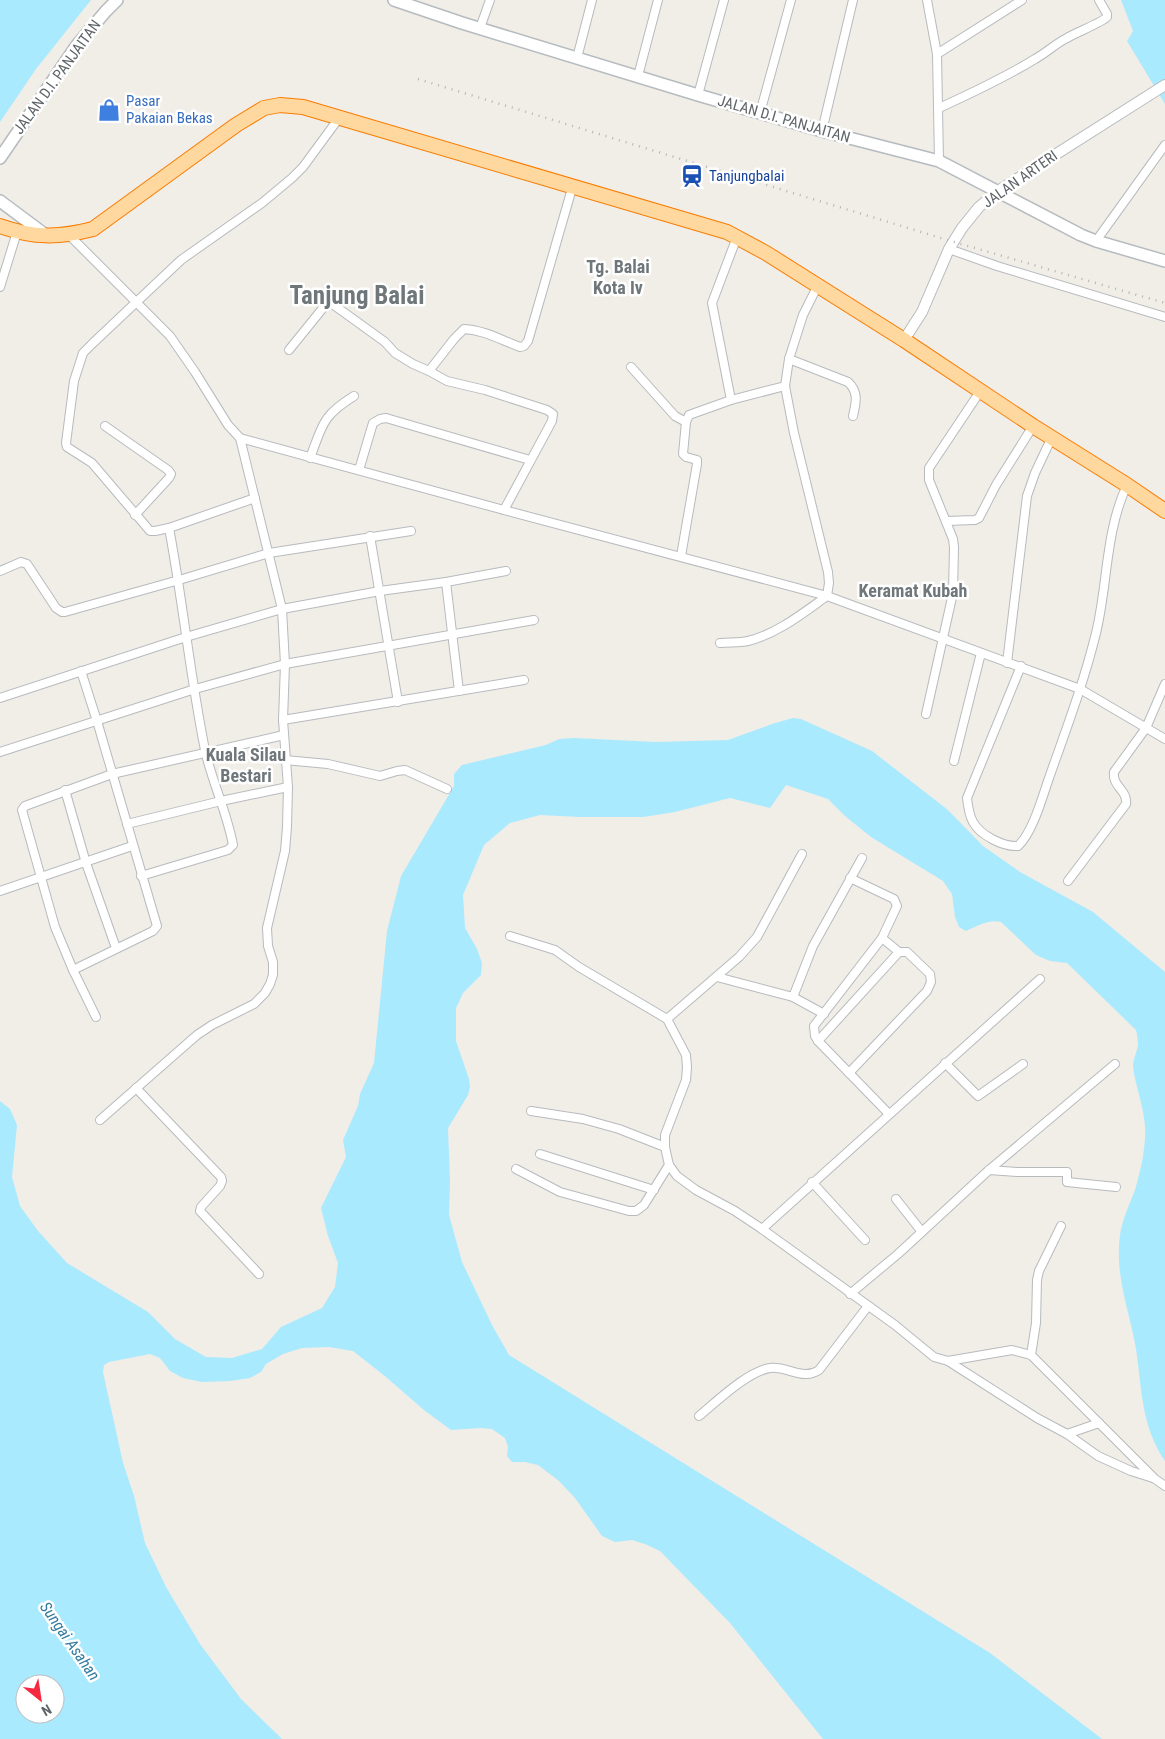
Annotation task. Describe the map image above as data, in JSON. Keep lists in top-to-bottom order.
{
  "streets": {
    "main road": ["JALAN D.I. PANJAITAN"],
    "street": ["JALAN ARTERI"]
  },
  "crossings": [
    ["JALAN D.I. PANJAITAN", "JALAN ARTERI"]
  ],
  "districts": [
    "Tg. Balai Kota Iv",
    "Tanjung Balai",
    "Keramat Kubah",
    "Kuala Silau Bestari"
  ],
  "water": ["Sungai Asahan"],
  "places": {
    "shop": ["Pasar Pakaian Bekas"],
    "station": ["Tanjungbalai"]
  },
  "north": "bottom right"
}
